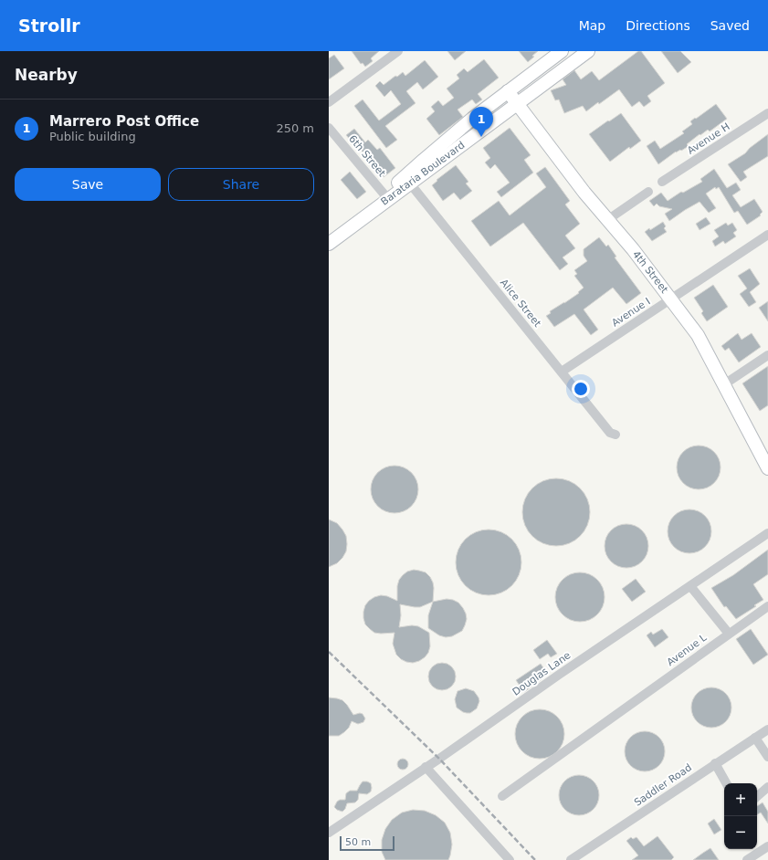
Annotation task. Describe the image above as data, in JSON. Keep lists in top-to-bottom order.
{
  "streets": {
    "main road": ["Barataria Boulevard", "4th Street"],
    "street": [
      "Avenue H",
      "6th Street",
      "Alice Street",
      "Avenue I",
      "Avenue L",
      "Douglas Lane",
      "Saddler Road"
    ]
  },
  "crossings": [
    ["6th Street", "Barataria Boulevard"],
    ["Barataria Boulevard", "4th Street"],
    ["Barataria Boulevard", "Alice Street"],
    ["4th Street", "Avenue I"],
    ["Alice Street", "Avenue I"]
  ],
  "scale_bar": "50 m",
  "page": {
    "header": "Strollr",
    "nav": ["Map", "Directions", "Saved"],
    "heading": "Nearby",
    "list": [
      {
        "mark": "1",
        "name": "Marrero Post Office",
        "note": "Public building",
        "value": "250 m"
      }
    ],
    "pins": "1",
    "buttons": ["Save", "Share"],
    "map_buttons": ["+", "−"],
    "scale": "50 m"
  }
}
